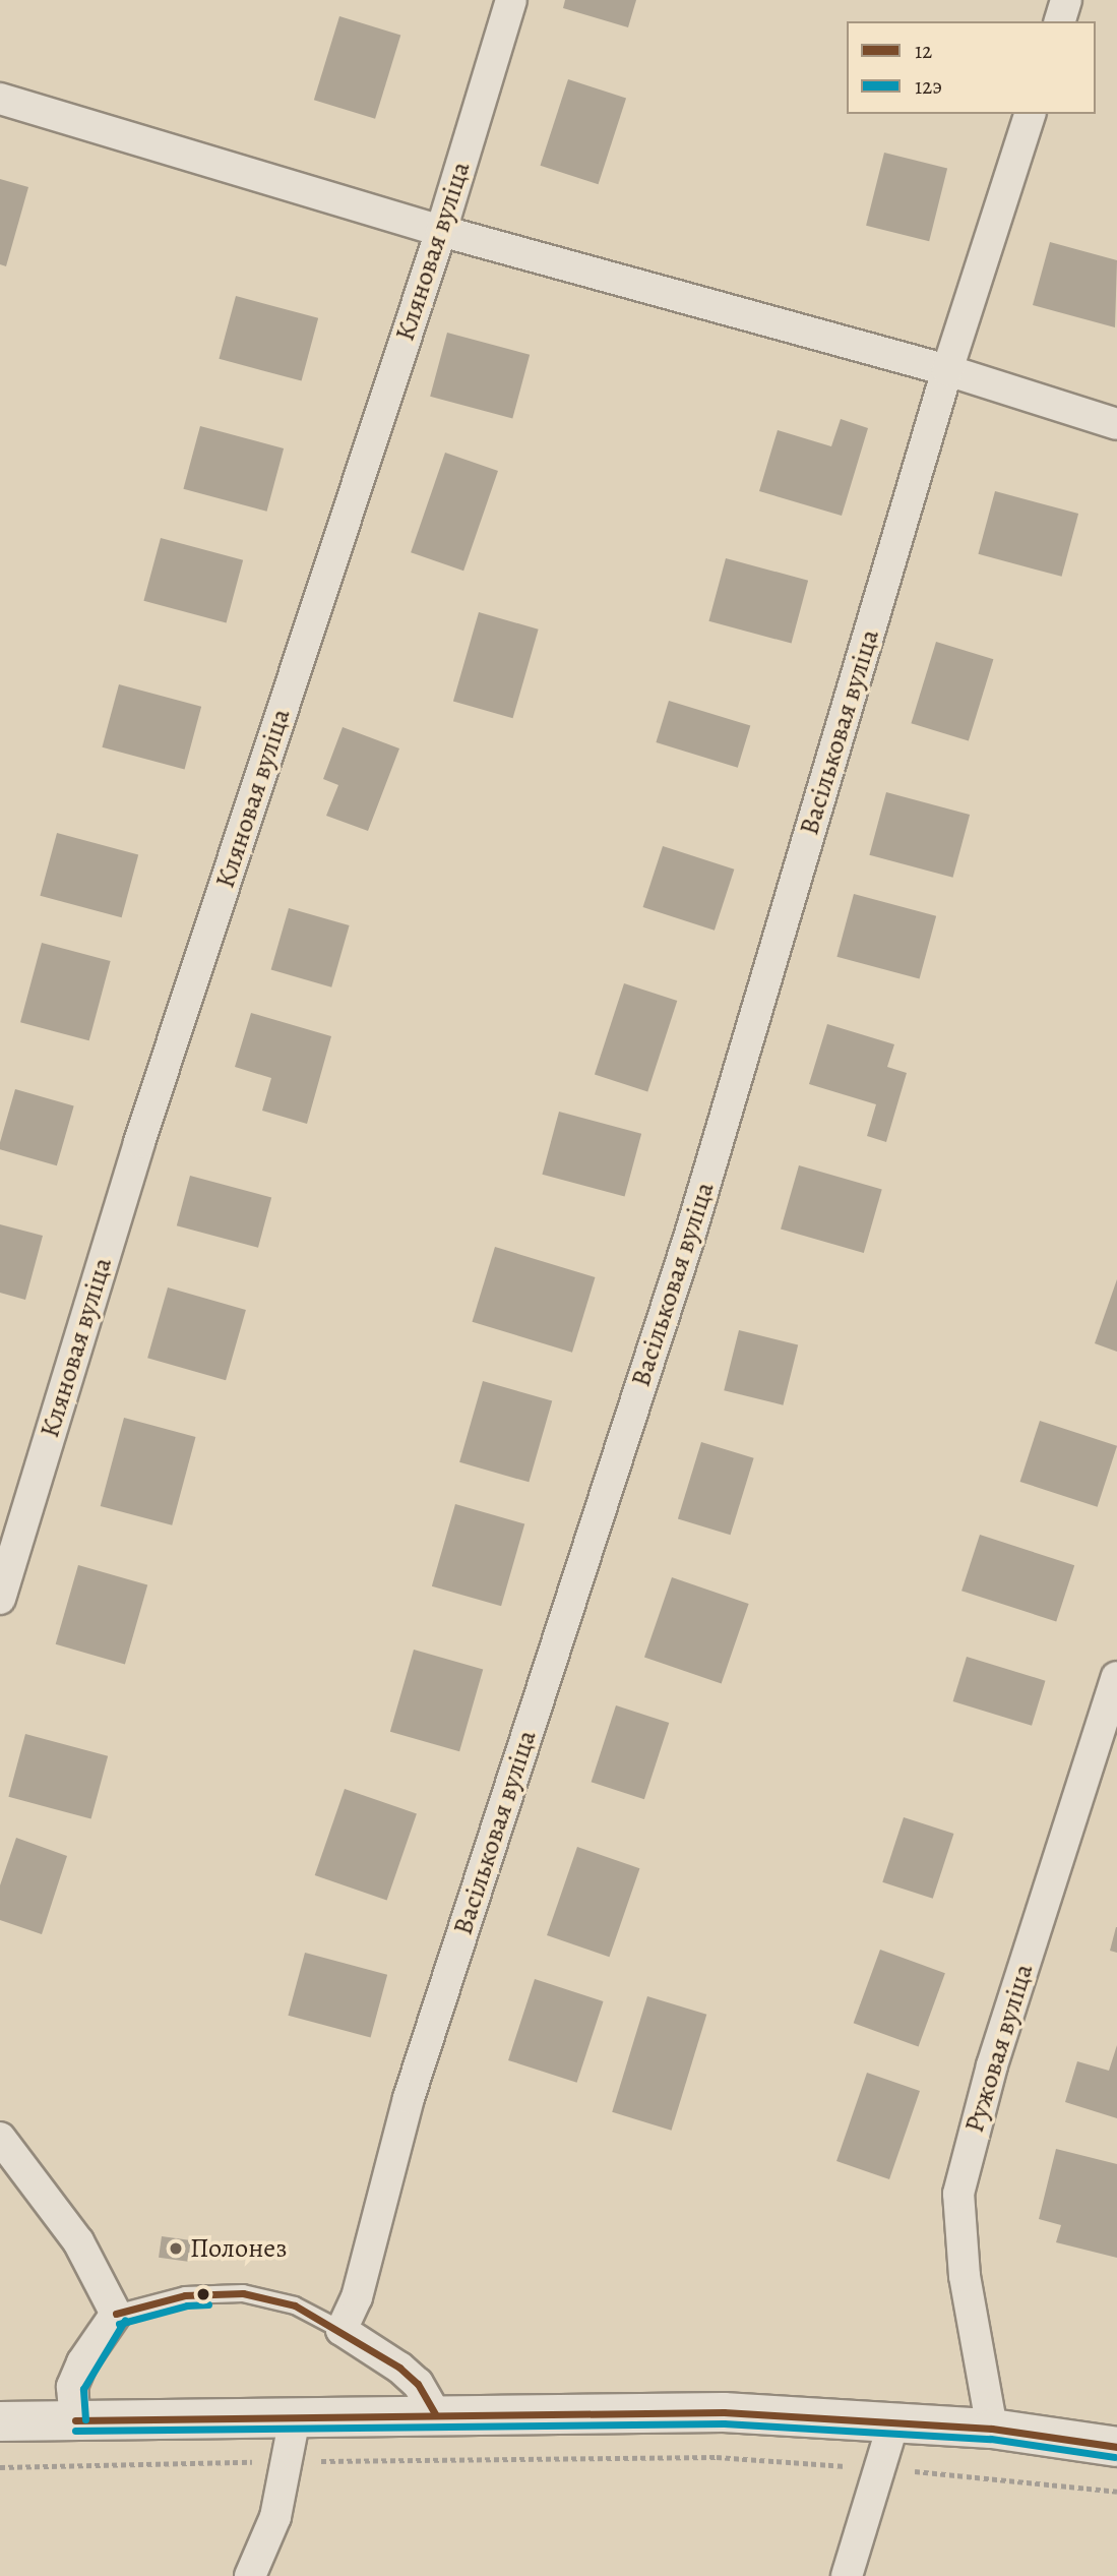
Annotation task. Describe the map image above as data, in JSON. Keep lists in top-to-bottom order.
{
  "streets": {
    "street": ["Кляновая вуліца", "Васільковая вуліца", "Ружовая вуліца"]
  },
  "places": ["Полонез"],
  "lines": ["transit line 12", "transit line 12э"],
  "legend": ["12", "12э"]
}
